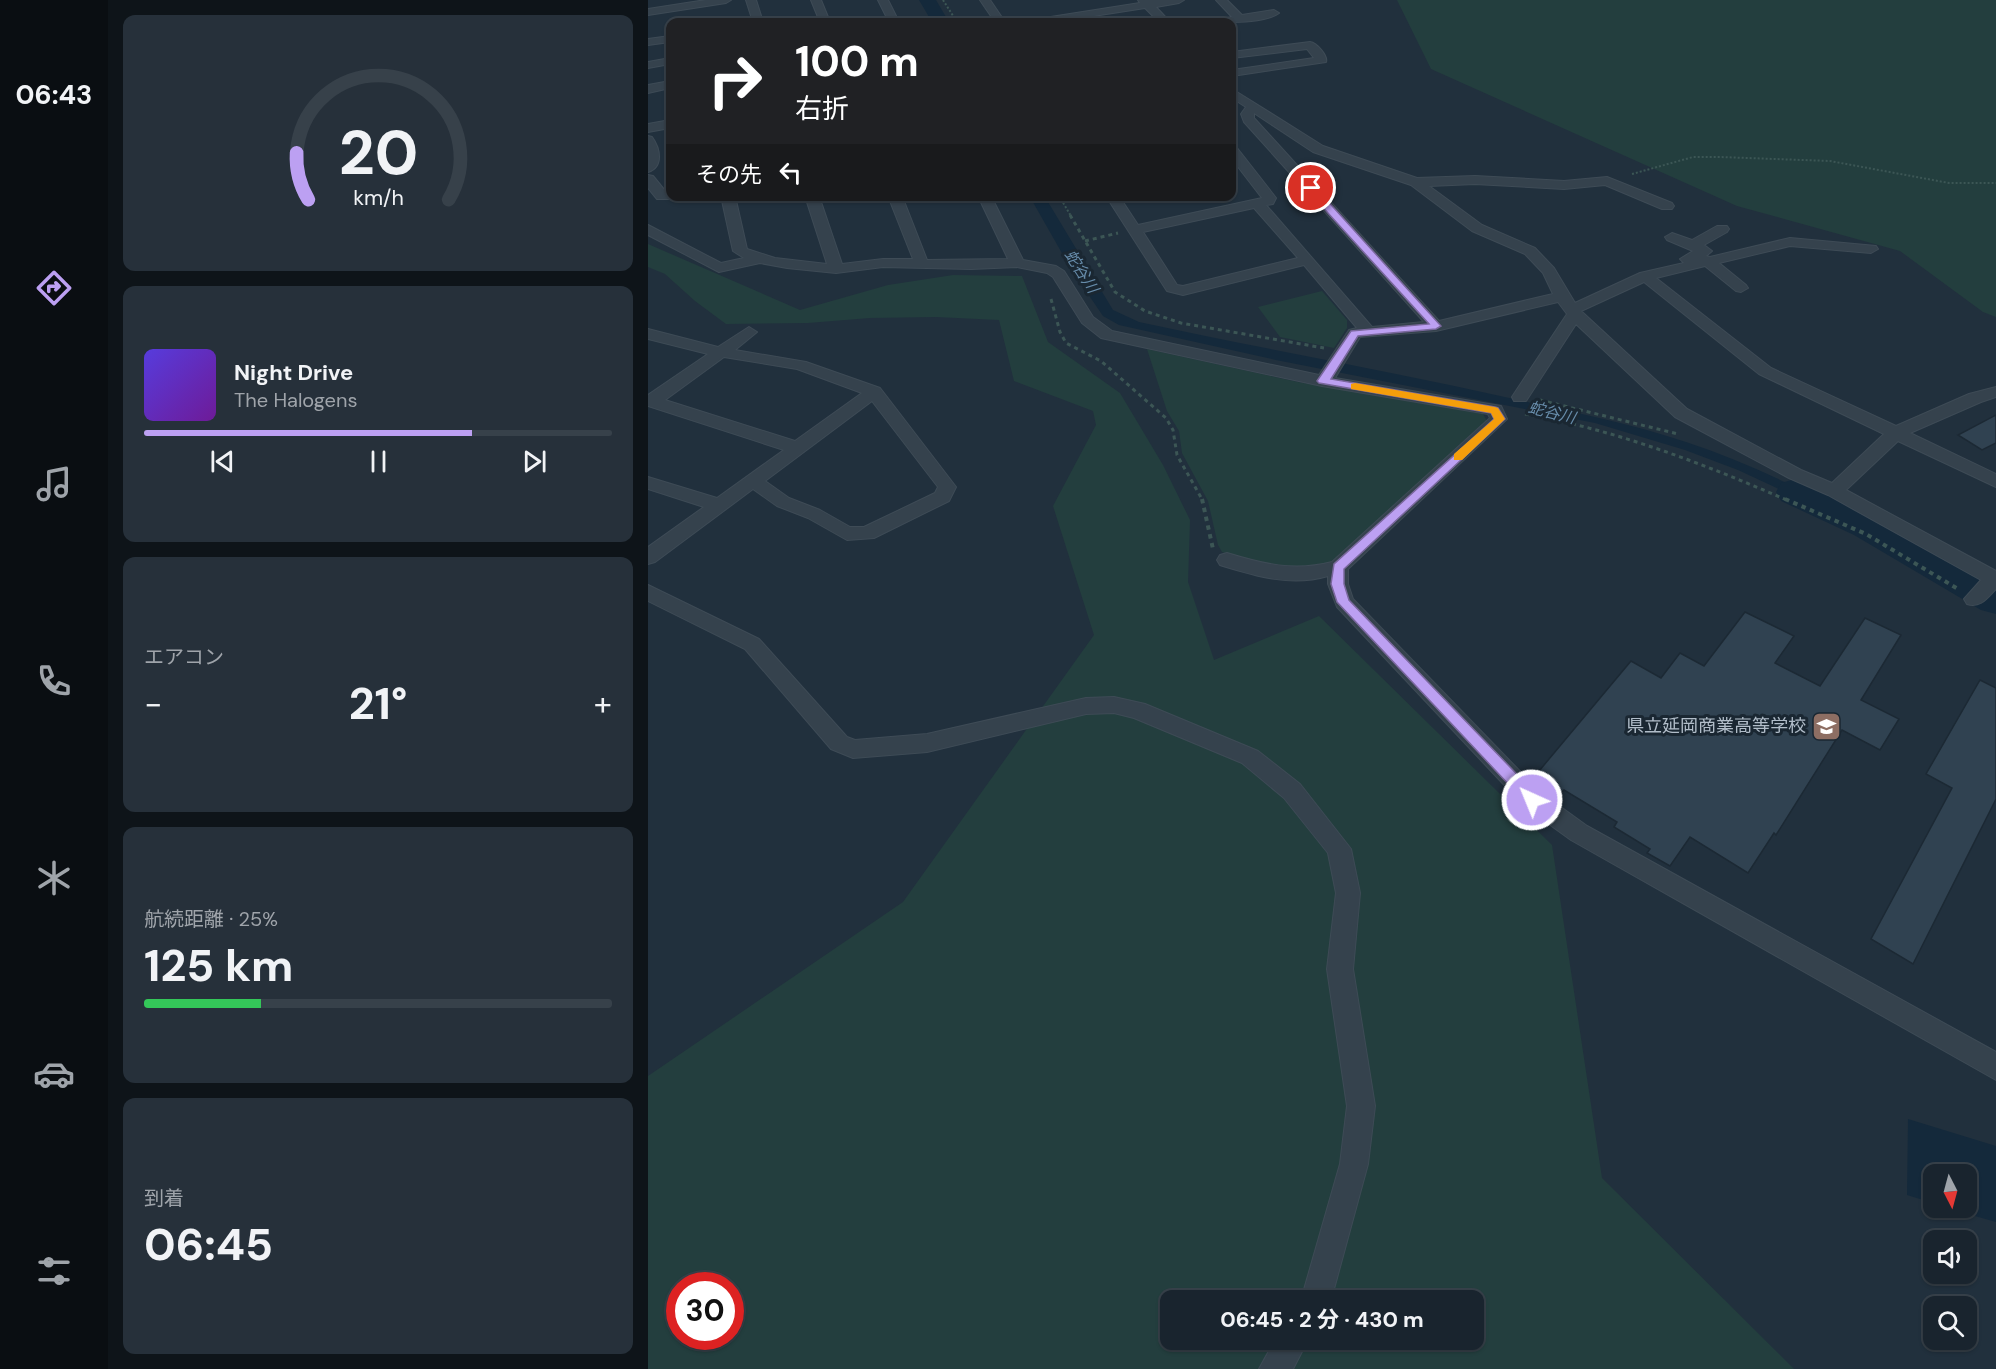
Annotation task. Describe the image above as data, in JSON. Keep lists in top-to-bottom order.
{
  "water": ["蛇谷川"],
  "places": {
    "school or university": ["県立延岡商業高等学校"]
  },
  "north": "bottom",
  "page": {
    "tabs": "06:43",
    "turn": ["100 m", "右折"],
    "then": "その先",
    "song": ["Night Drive", "The Halogens"],
    "tile": [
      "エアコン",
      ["航続距離 · 25%", "125 km"],
      ["到着", "06:45"]
    ],
    "heat": ["−", "21°", "+"],
    "limit": "30",
    "trip": "06:45 · 2 分 · 430 m",
    "gauge": ["20", "km/h"]
  }
}
